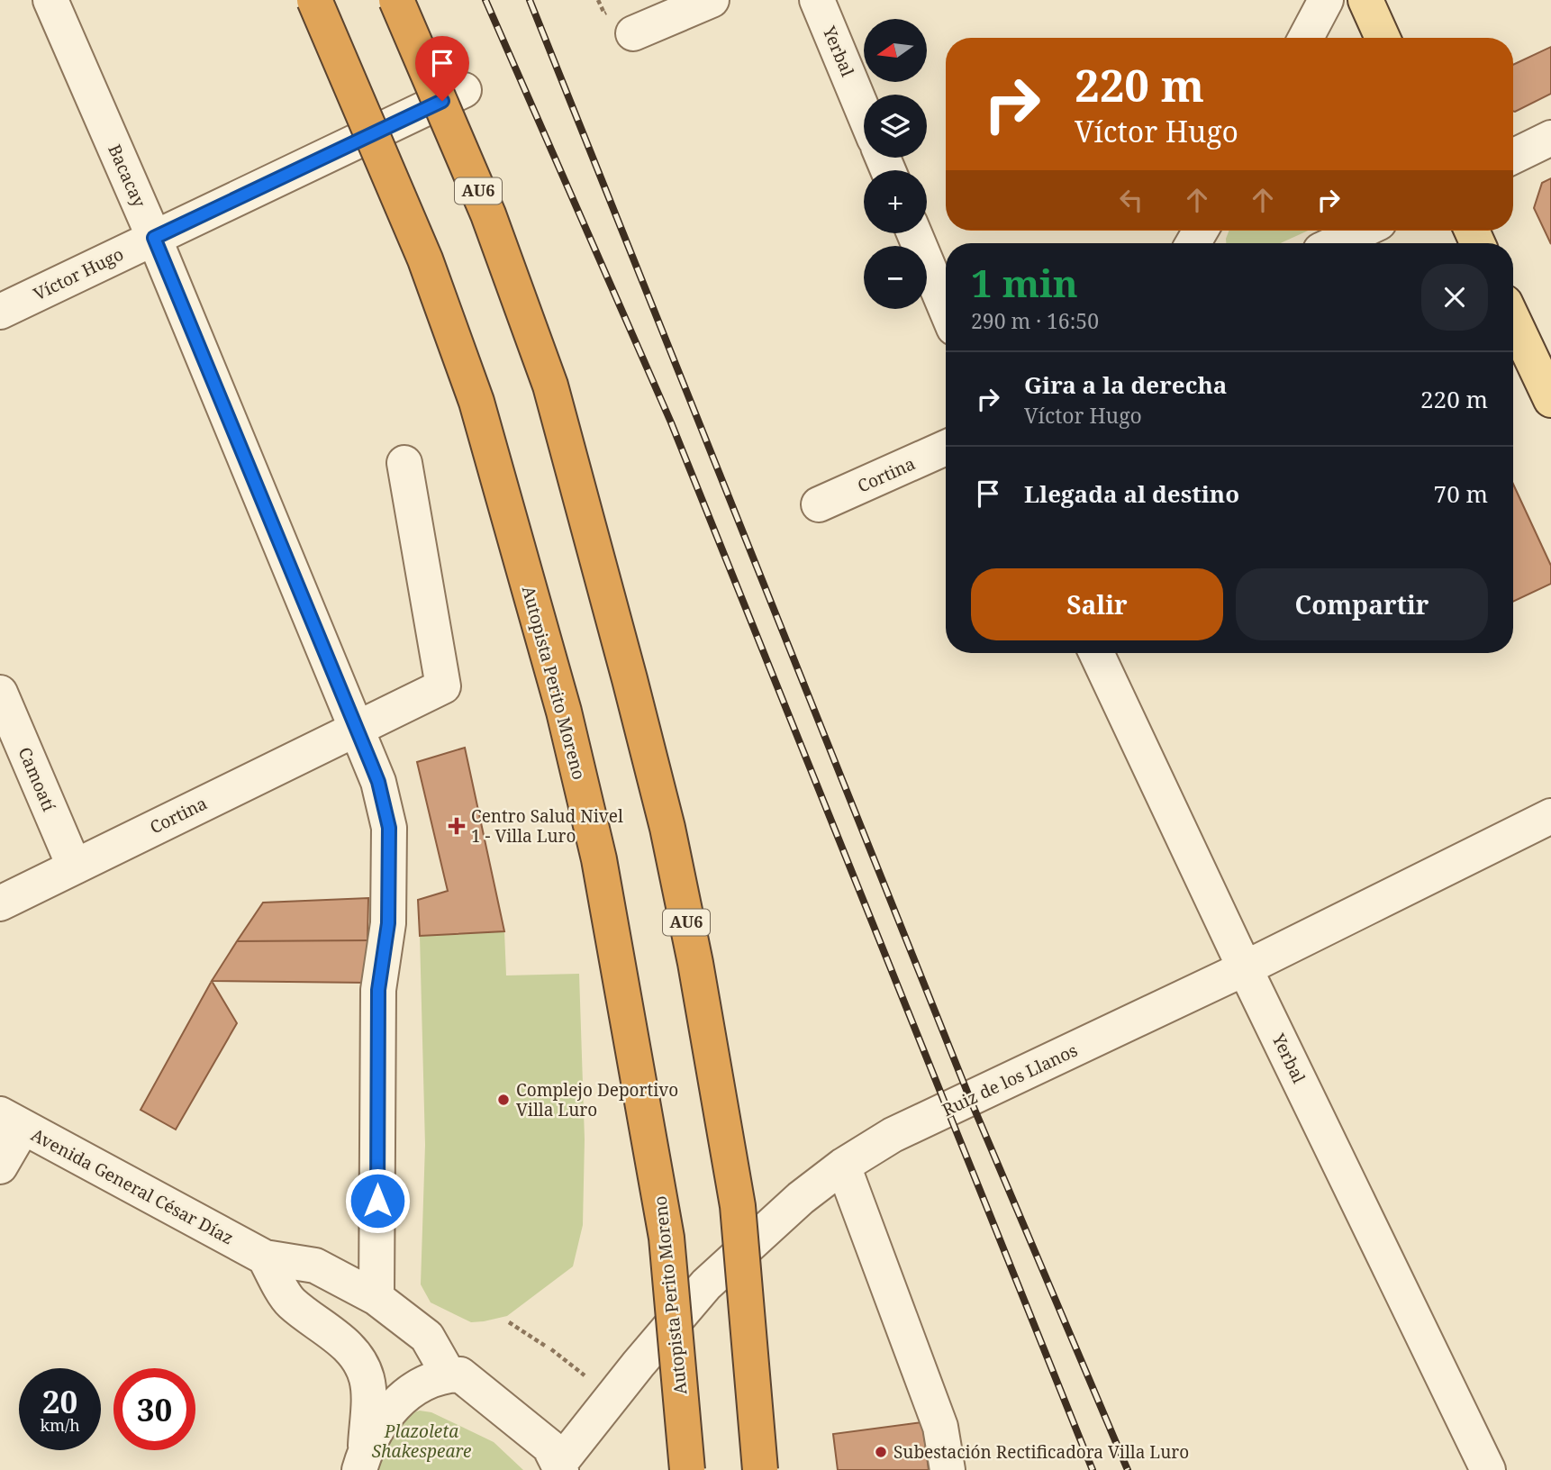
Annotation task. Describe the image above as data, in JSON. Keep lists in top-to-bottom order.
{
  "streets": {
    "highway": ["AU6", "Autopista Perito Moreno"],
    "street": [
      "Yerbal",
      "Bacacay",
      "Víctor Hugo",
      "Cortina",
      "Camoatí",
      "Ruiz de los Llanos",
      "Avenida General César Díaz"
    ]
  },
  "crossings": [
    ["Yerbal", "Ruiz de los Llanos"],
    ["Bacacay", "Víctor Hugo"],
    ["Bacacay", "Cortina"],
    ["Bacacay", "Avenida General César Díaz"],
    ["Cortina", "Camoatí"]
  ],
  "parks": ["Plazoleta Shakespeare"],
  "places": {
    "health": ["Centro Salud Nivel 1 - Villa Luro"],
    "other": ["Complejo Deportivo Villa Luro", "Subestación Rectificadora Villa Luro"]
  },
  "north": "left",
  "page": {
    "map_buttons": ["+", "−"],
    "turn": ["220 m", "Víctor Hugo"],
    "heading": ["1 min", "290 m · 16:50"],
    "list": [
      {
        "name": "Gira a la derecha",
        "note": "Víctor Hugo",
        "value": "220 m"
      },
      {
        "name": "Llegada al destino",
        "value": "70 m"
      }
    ],
    "buttons": ["Salir", "Compartir"],
    "speed": "20 km/h",
    "limit": "30"
  }
}
